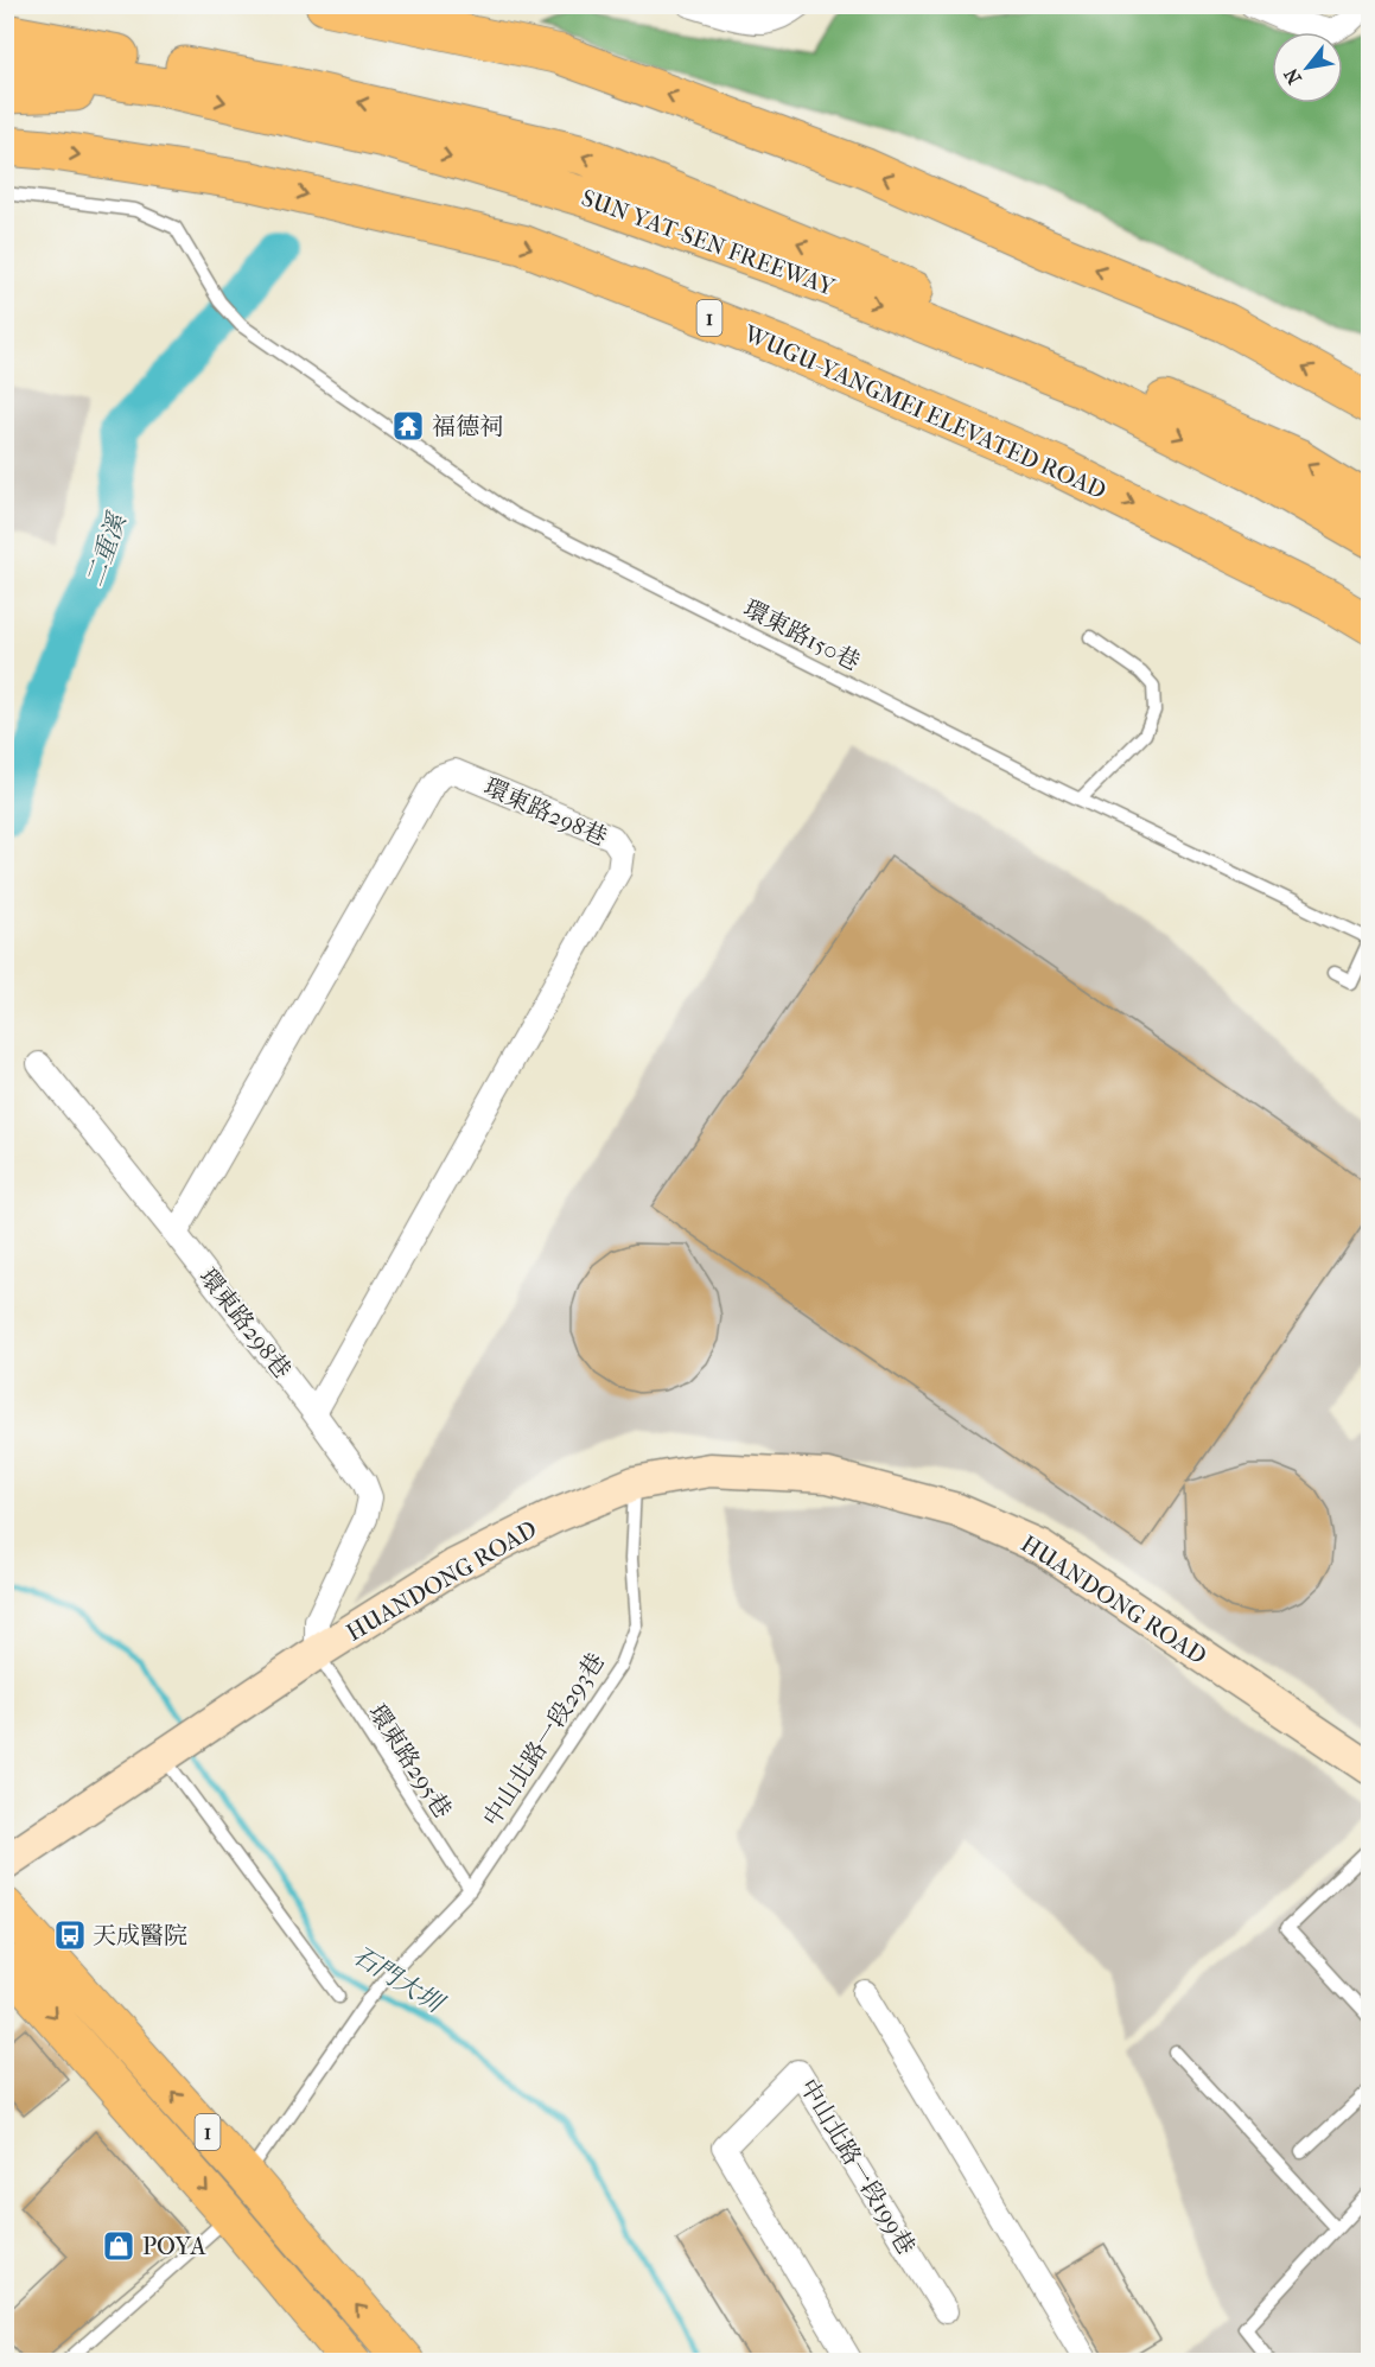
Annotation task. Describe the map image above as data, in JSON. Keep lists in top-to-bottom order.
{
  "streets": {
    "highway": ["SUN YAT-SEN FREEWAY", "1", "WUGU-YANGMEI ELEVATED ROAD"],
    "street": ["環東路298巷", "HUANDONG ROAD", "中山北路一段199巷"],
    "lane": ["環東路150巷", "中山北路一段293巷", "環東路295巷"]
  },
  "crossings": [
    ["1", "中山北路一段293巷"],
    ["環東路298巷", "HUANDONG ROAD"],
    ["環東路298巷", "環東路295巷"],
    ["HUANDONG ROAD", "中山北路一段293巷"],
    ["HUANDONG ROAD", "環東路295巷"],
    ["中山北路一段293巷", "環東路295巷"]
  ],
  "water": ["二重溪", "石門大圳"],
  "places": {
    "temple": ["福德祠"],
    "bus stop": ["天成醫院"],
    "shop": ["POYA"]
  },
  "north": "bottom left"
}
